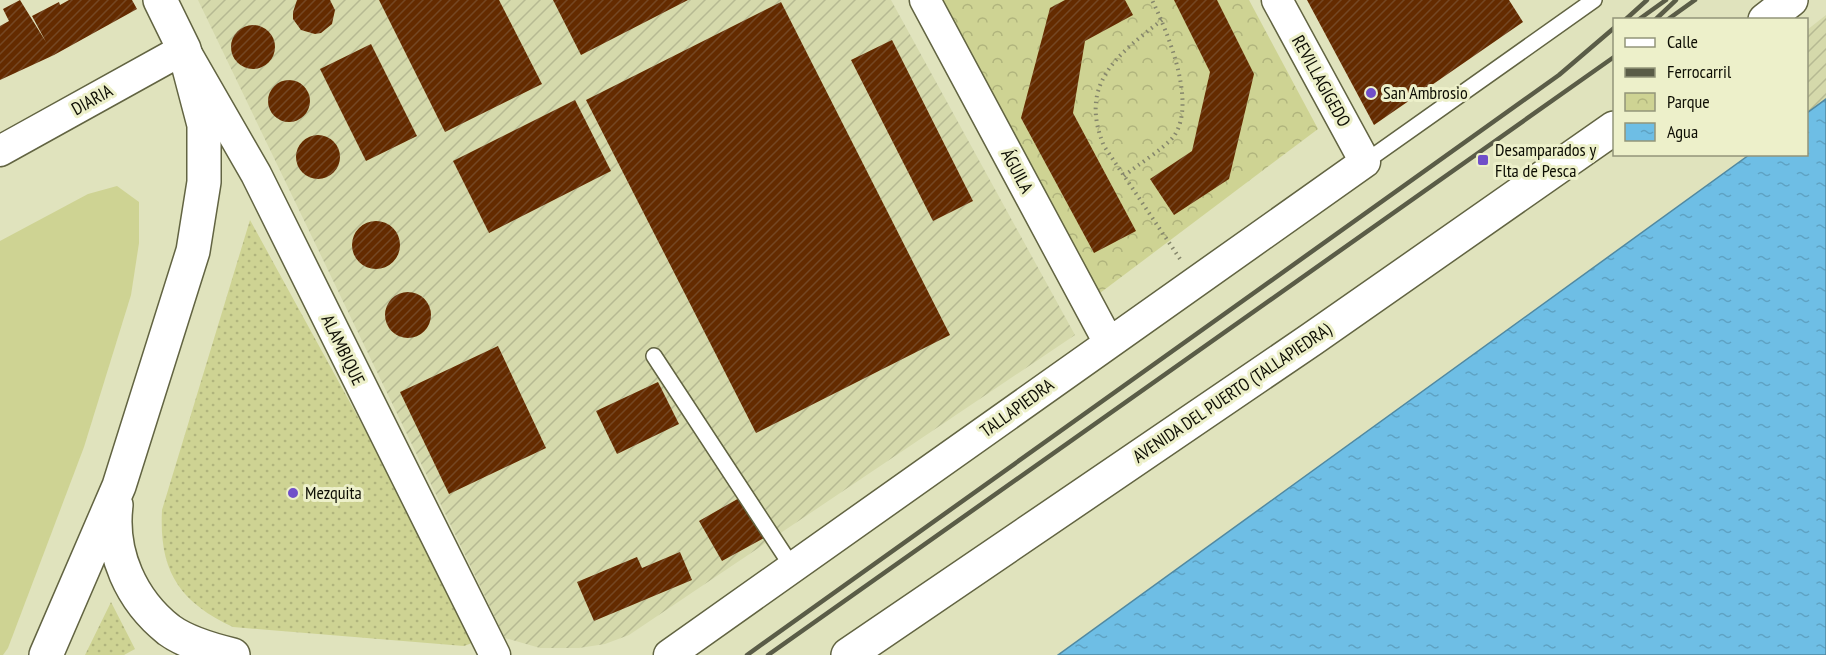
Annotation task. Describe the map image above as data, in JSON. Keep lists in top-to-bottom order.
{
  "streets": {
    "main road": ["ALAMBIQUE", "AVENIDA DEL PUERTO (TALLAPIEDRA)"],
    "street": [
      "REVILLAGIGEDO",
      "DIARIA",
      "ÁGUILA",
      "TALLAPIEDRA"
    ]
  },
  "crossings": [
    ["REVILLAGIGEDO", "TALLAPIEDRA"],
    ["DIARIA", "ALAMBIQUE"],
    ["ÁGUILA", "TALLAPIEDRA"]
  ],
  "places": {
    "other": ["San Ambrosio", "Mezquita"],
    "transit": ["Desamparados y Flta de Pesca"]
  },
  "legend": [
    "Calle",
    "Ferrocarril",
    "Parque",
    "Agua"
  ]
}
